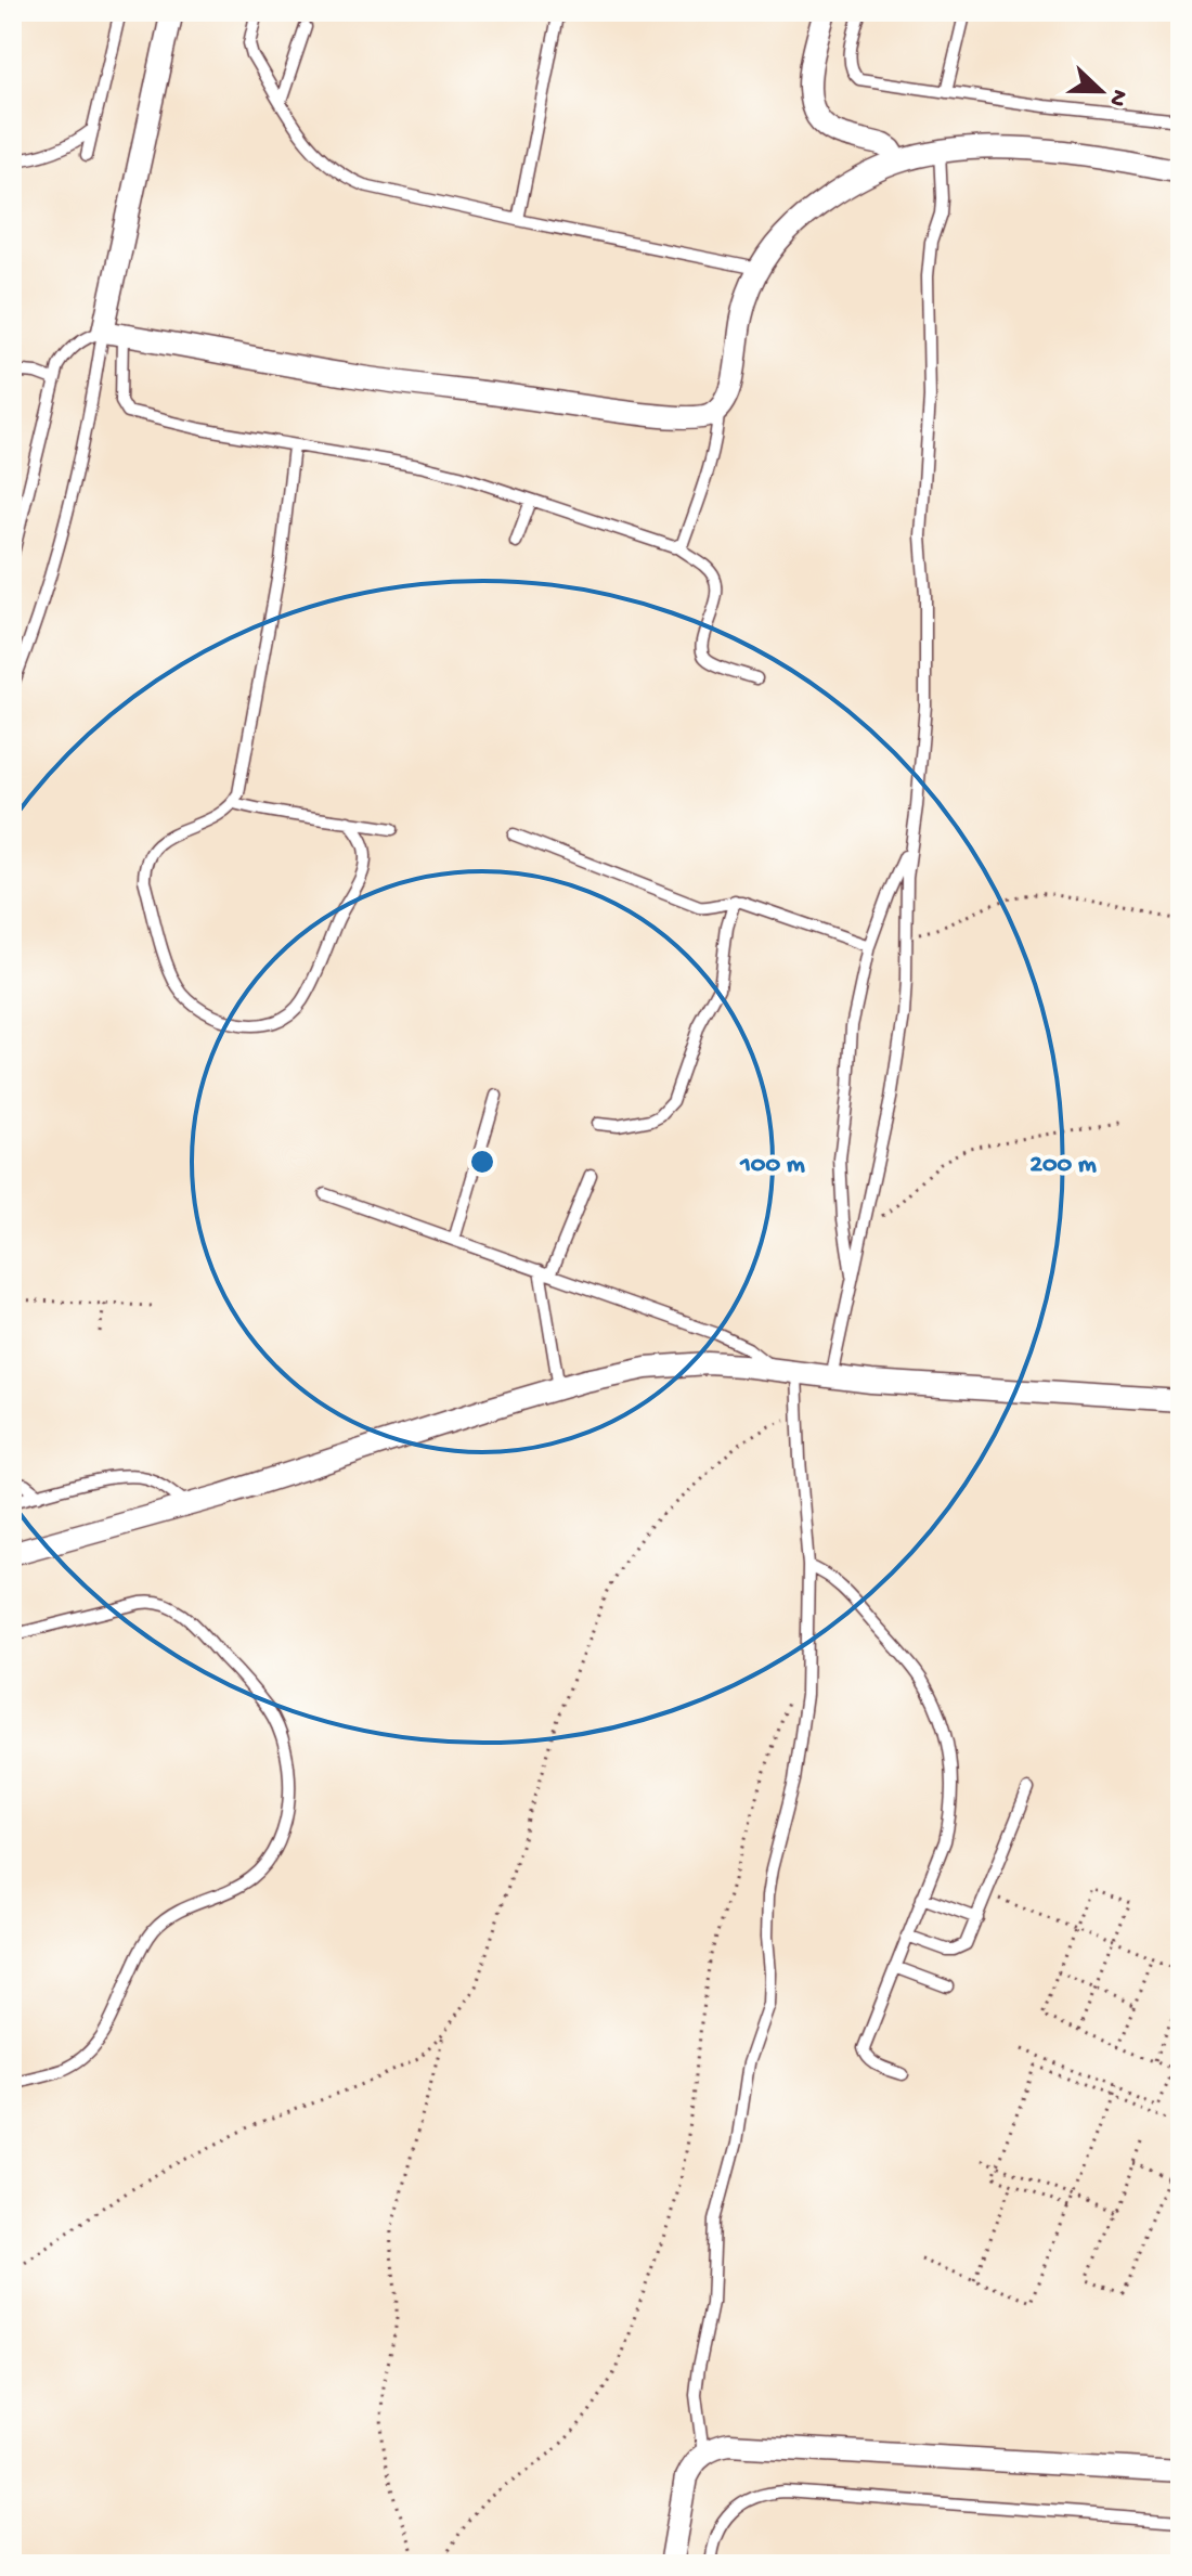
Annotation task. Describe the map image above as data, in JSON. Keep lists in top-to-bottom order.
{
  "north": "right",
  "rings": ["100 m", "200 m"]
}
